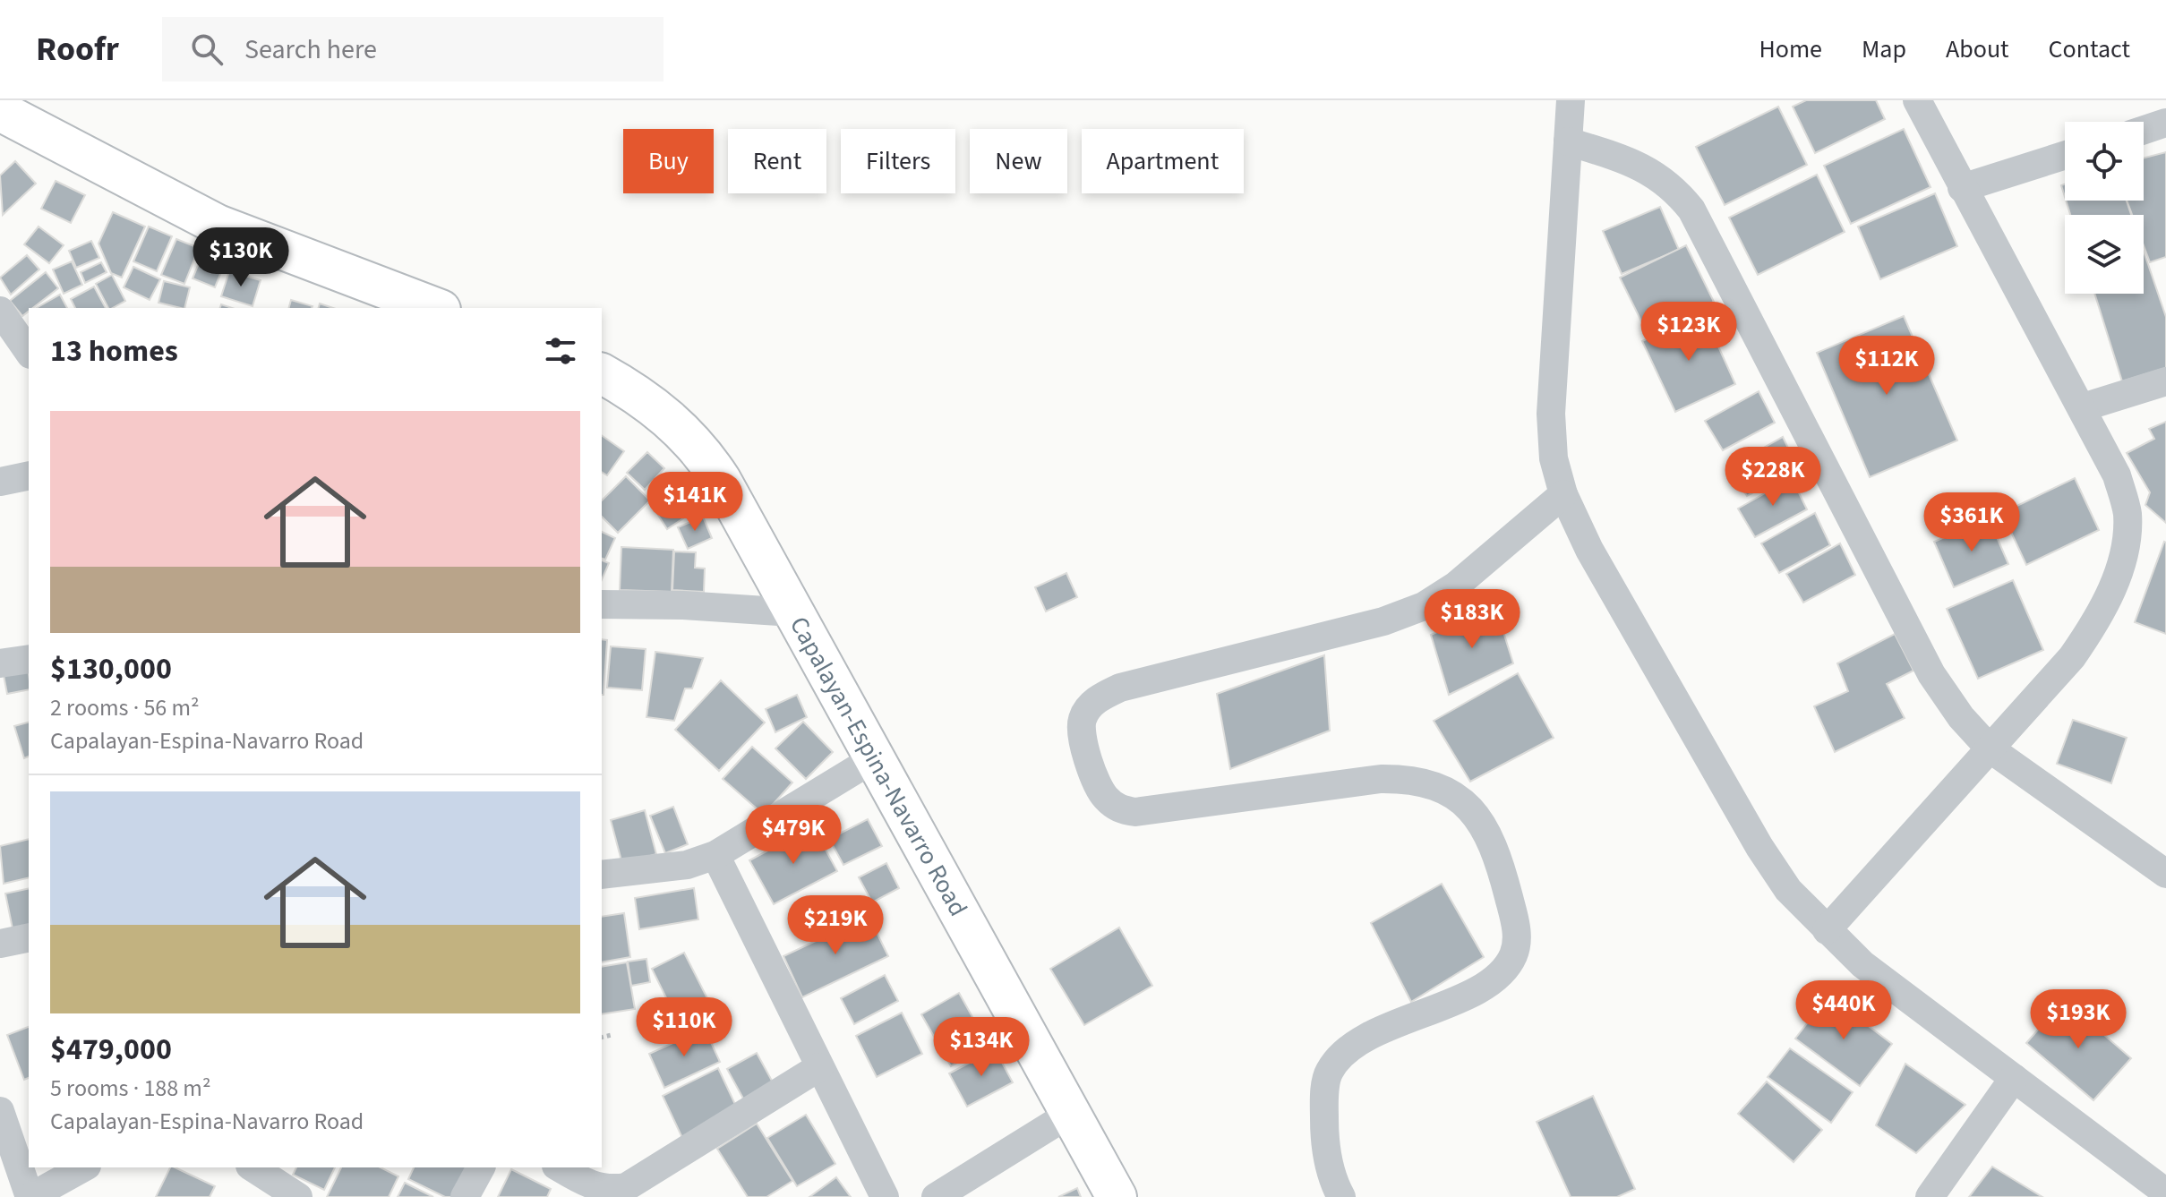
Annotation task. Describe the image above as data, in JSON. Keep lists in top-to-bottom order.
{
  "streets": {
    "main road": ["Capalayan-Espina-Navarro Road"]
  },
  "page": {
    "header": "Roofr",
    "search": "Search here",
    "nav": [
      "Home",
      "Map",
      "About",
      "Contact"
    ],
    "chip": [
      "Buy",
      "Rent",
      "Filters",
      "New",
      "Apartment"
    ],
    "price": [
      "$130K",
      "$123K",
      "$112K",
      "$228K",
      "$141K",
      "$361K",
      "$183K",
      "$479K",
      "$219K",
      "$440K",
      "$193K",
      "$110K",
      "$134K"
    ],
    "heading": "13 homes",
    "list": [
      {
        "name": "$130,000",
        "note": "2 rooms · 56 m² · Capalayan-Espina-Navarro Road"
      },
      {
        "name": "$479,000",
        "note": "5 rooms · 188 m² · Capalayan-Espina-Navarro Road"
      }
    ]
  }
}
